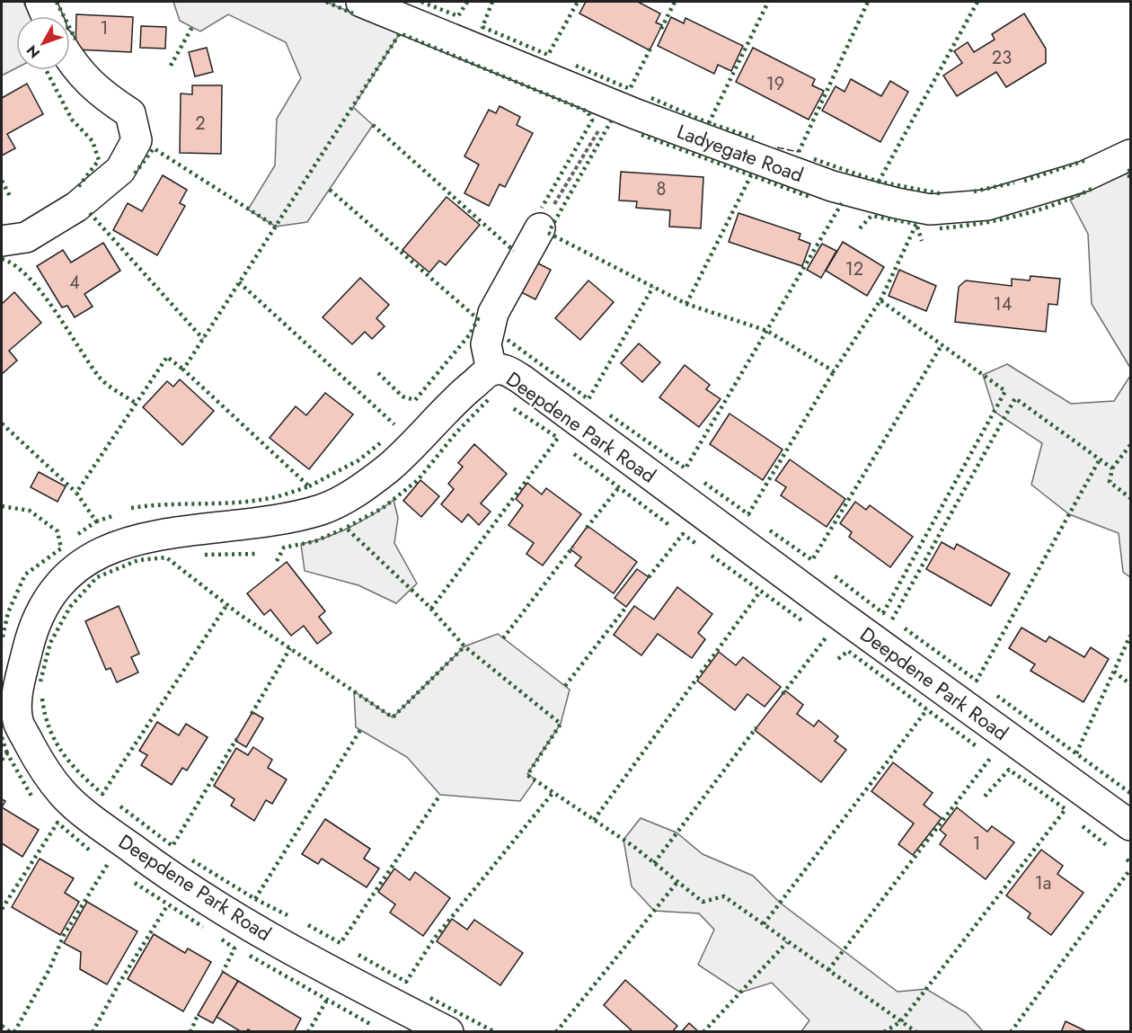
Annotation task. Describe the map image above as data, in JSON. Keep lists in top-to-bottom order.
{
  "streets": {
    "street": ["Ladyegate Road", "Deepdene Park Road"]
  },
  "house_numbers": [
    "1",
    "23",
    "19",
    "2",
    "8",
    "12",
    "4",
    "14",
    "1",
    "1a"
  ],
  "north": "bottom left"
}
